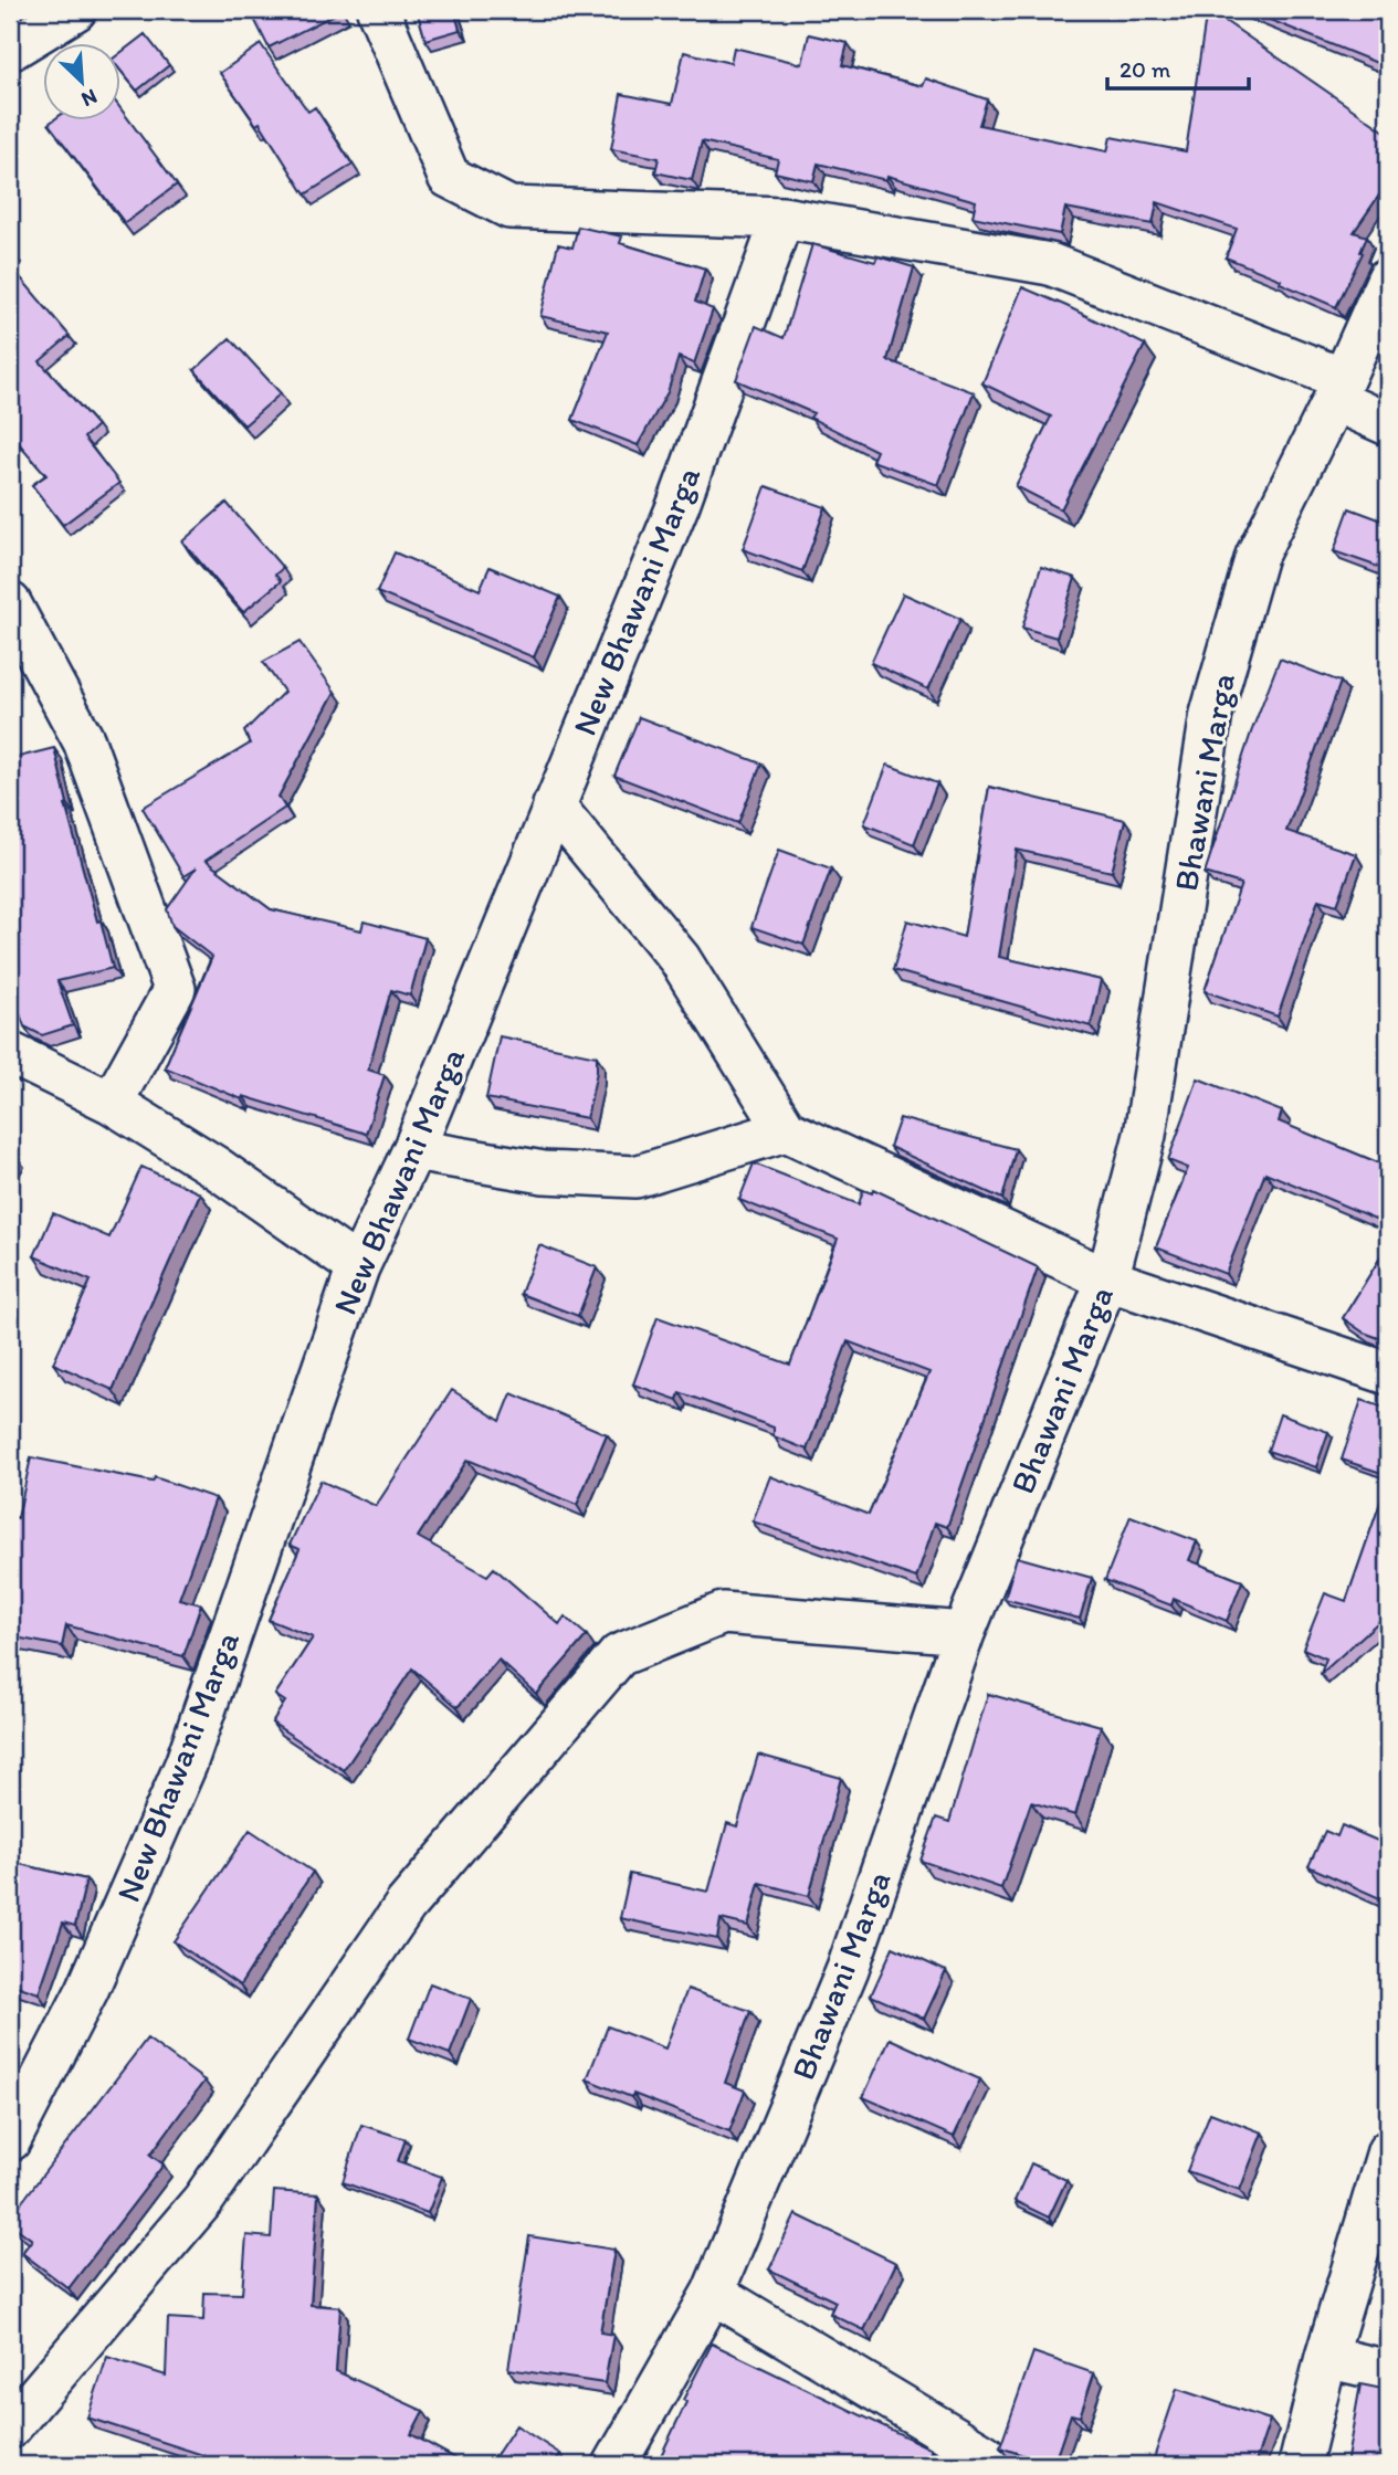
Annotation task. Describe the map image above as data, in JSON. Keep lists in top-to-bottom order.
{
  "streets": {
    "street": ["New Bhawani Marga", "Bhawani Marga"]
  },
  "scale_bar": "20 m",
  "north": "bottom right"
}
